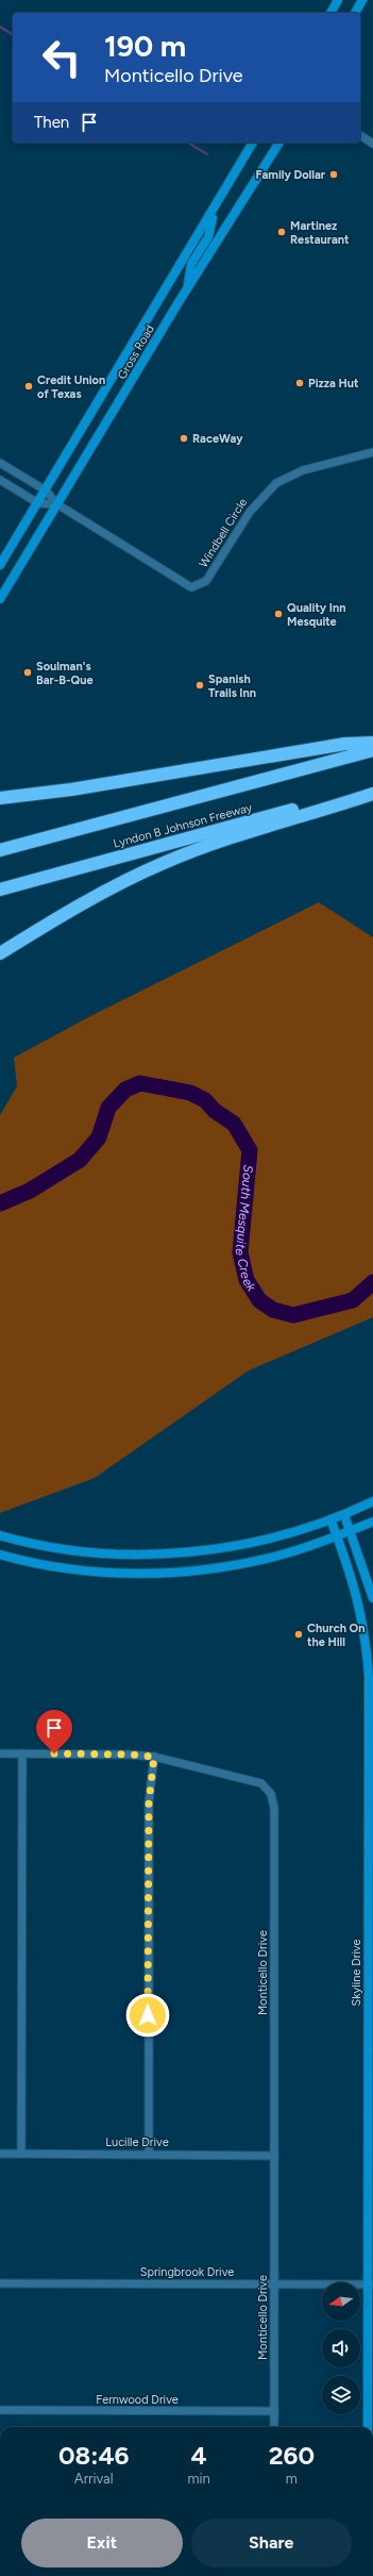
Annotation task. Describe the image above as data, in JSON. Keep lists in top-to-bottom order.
{
  "streets": {
    "highway": ["Lyndon B Johnson Freeway"],
    "main road": ["Gross Road", "Skyline Drive"],
    "street": [
      "Windbell Circle",
      "Monticello Drive",
      "Lucille Drive",
      "Springbrook Drive",
      "Fernwood Drive"
    ]
  },
  "crossings": [
    ["Gross Road", "Windbell Circle"],
    ["Monticello Drive", "Lucille Drive"],
    ["Monticello Drive", "Springbrook Drive"],
    ["Monticello Drive", "Fernwood Drive"],
    ["Skyline Drive", "Springbrook Drive"]
  ],
  "water": ["South Mesquite Creek"],
  "places": [
    "Family Dollar",
    "Martinez Restaurant",
    "Pizza Hut",
    "Credit Union of Texas",
    "RaceWay",
    "Quality Inn Mesquite",
    "Soulman's Bar-B-Que",
    "Spanish Trails Inn",
    "Church On the Hill"
  ],
  "north": "left",
  "page": {
    "turn": ["190 m", "Monticello Drive"],
    "then": "Then",
    "eta": [
      "08:46",
      "Arrival",
      "4",
      "min",
      "260",
      "m"
    ],
    "buttons": ["Exit", "Share"]
  }
}
